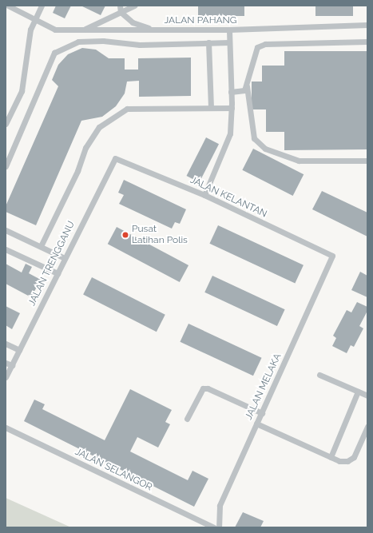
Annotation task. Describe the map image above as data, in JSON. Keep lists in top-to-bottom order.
{
  "streets": {
    "lane": [
      "JALAN PAHANG",
      "JALAN KELANTAN",
      "JALAN TRENGGANU",
      "JALAN MELAKA",
      "JALAN SELANGOR"
    ]
  },
  "crossings": [
    ["JALAN KELANTAN", "JALAN TRENGGANU"],
    ["JALAN KELANTAN", "JALAN MELAKA"]
  ],
  "places": ["Pusat Latihan Polis"]
}
